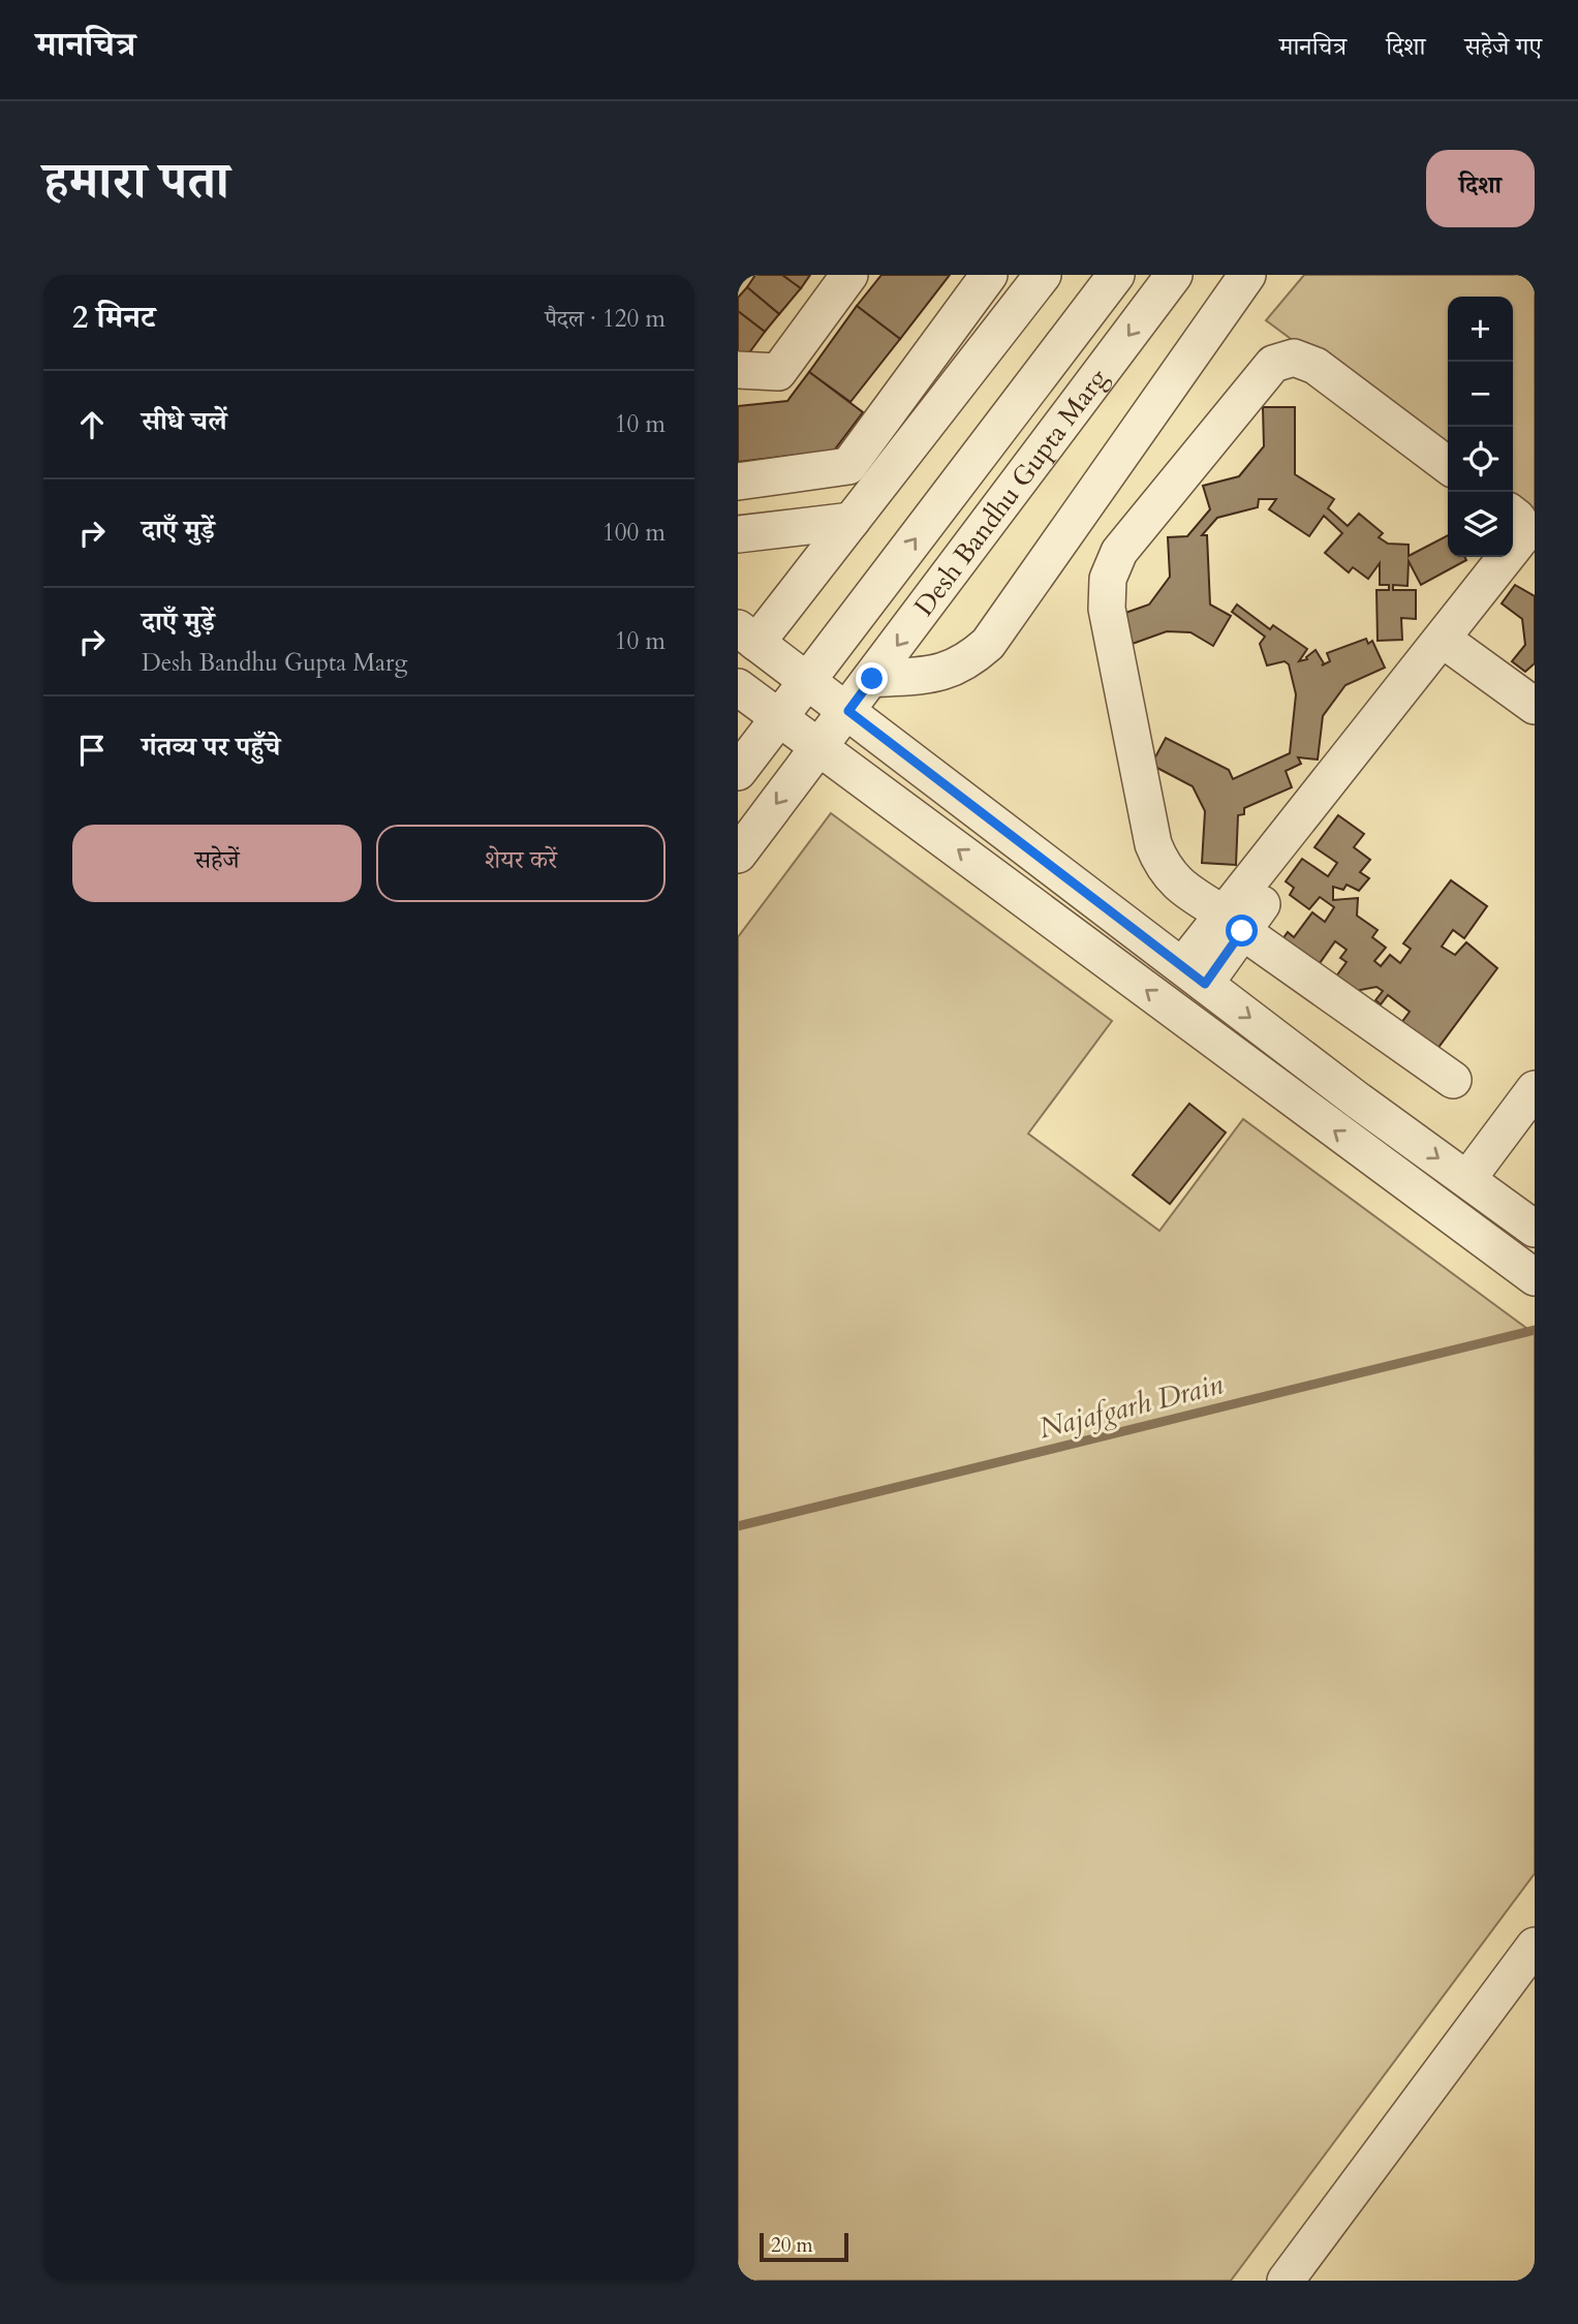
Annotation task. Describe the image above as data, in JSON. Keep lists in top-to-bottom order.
{
  "streets": {
    "street": ["Desh Bandhu Gupta Marg"]
  },
  "water": ["Najafgarh Drain"],
  "scale_bar": "20 m",
  "page": {
    "header": "मानचित्र",
    "nav": ["मानचित्र", "दिशा", "सहेजे गए"],
    "title": "हमारा पता",
    "buttons": [
      "दिशा",
      ["सहेजें", "शेयर करें"]
    ],
    "heading": ["2 मिनट", "पैदल · 120 m"],
    "map_buttons": ["+", "−"],
    "list": [
      ["सीधे चलें", "10 m"],
      ["दाएँ मुड़ें", "100 m"],
      ["दाएँ मुड़ें", "Desh Bandhu Gupta Marg", "10 m"],
      "गंतव्य पर पहुँचे"
    ],
    "scale": "20 m"
  }
}
